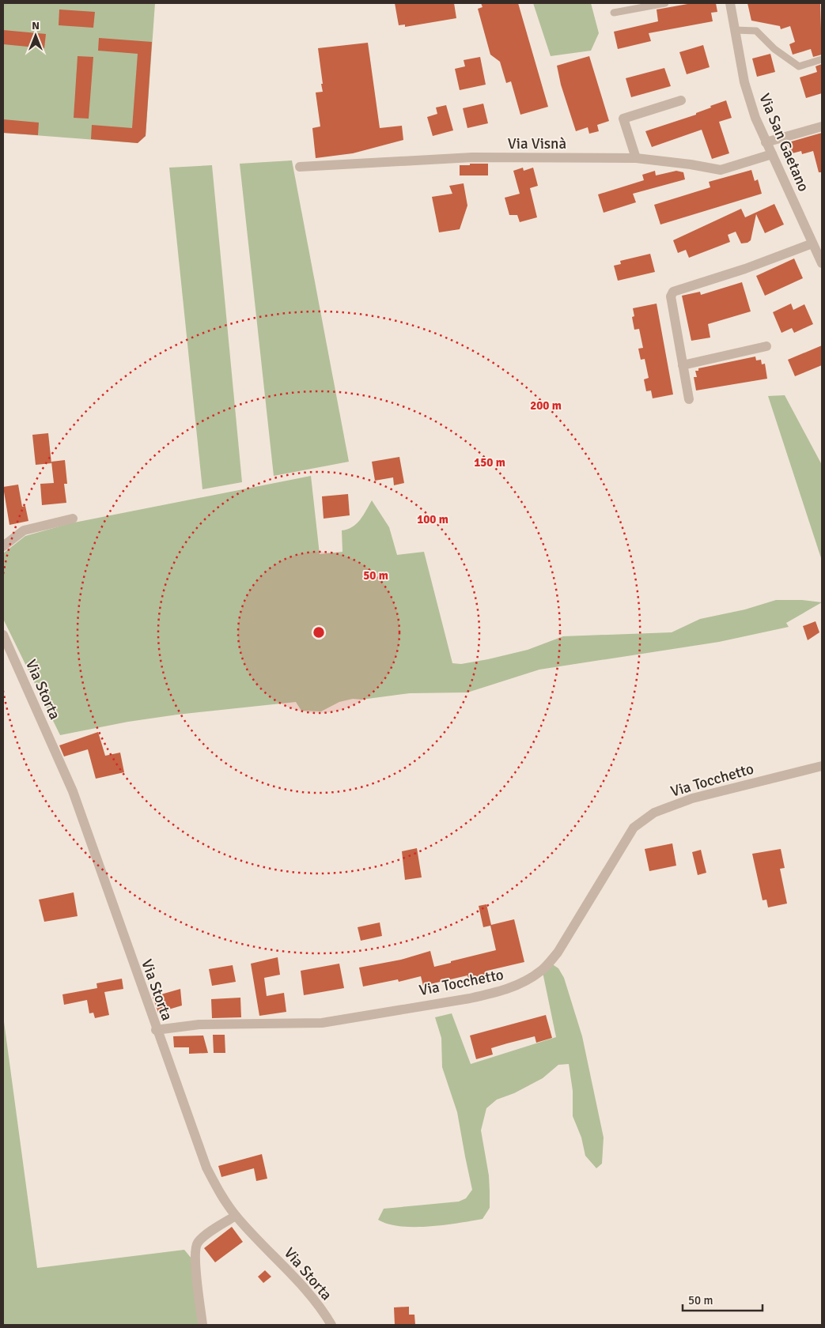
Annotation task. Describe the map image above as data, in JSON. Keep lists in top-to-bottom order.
{
  "streets": {
    "street": [
      "Via San Gaetano",
      "Via Visnà",
      "Via Storta",
      "Via Tocchetto"
    ]
  },
  "crossings": [
    ["Via San Gaetano", "Via Visnà"],
    ["Via Storta", "Via Tocchetto"]
  ],
  "scale_bar": "50 m",
  "north": "top",
  "rings": [
    "200 m",
    "150 m",
    "100 m",
    "50 m"
  ]
}
